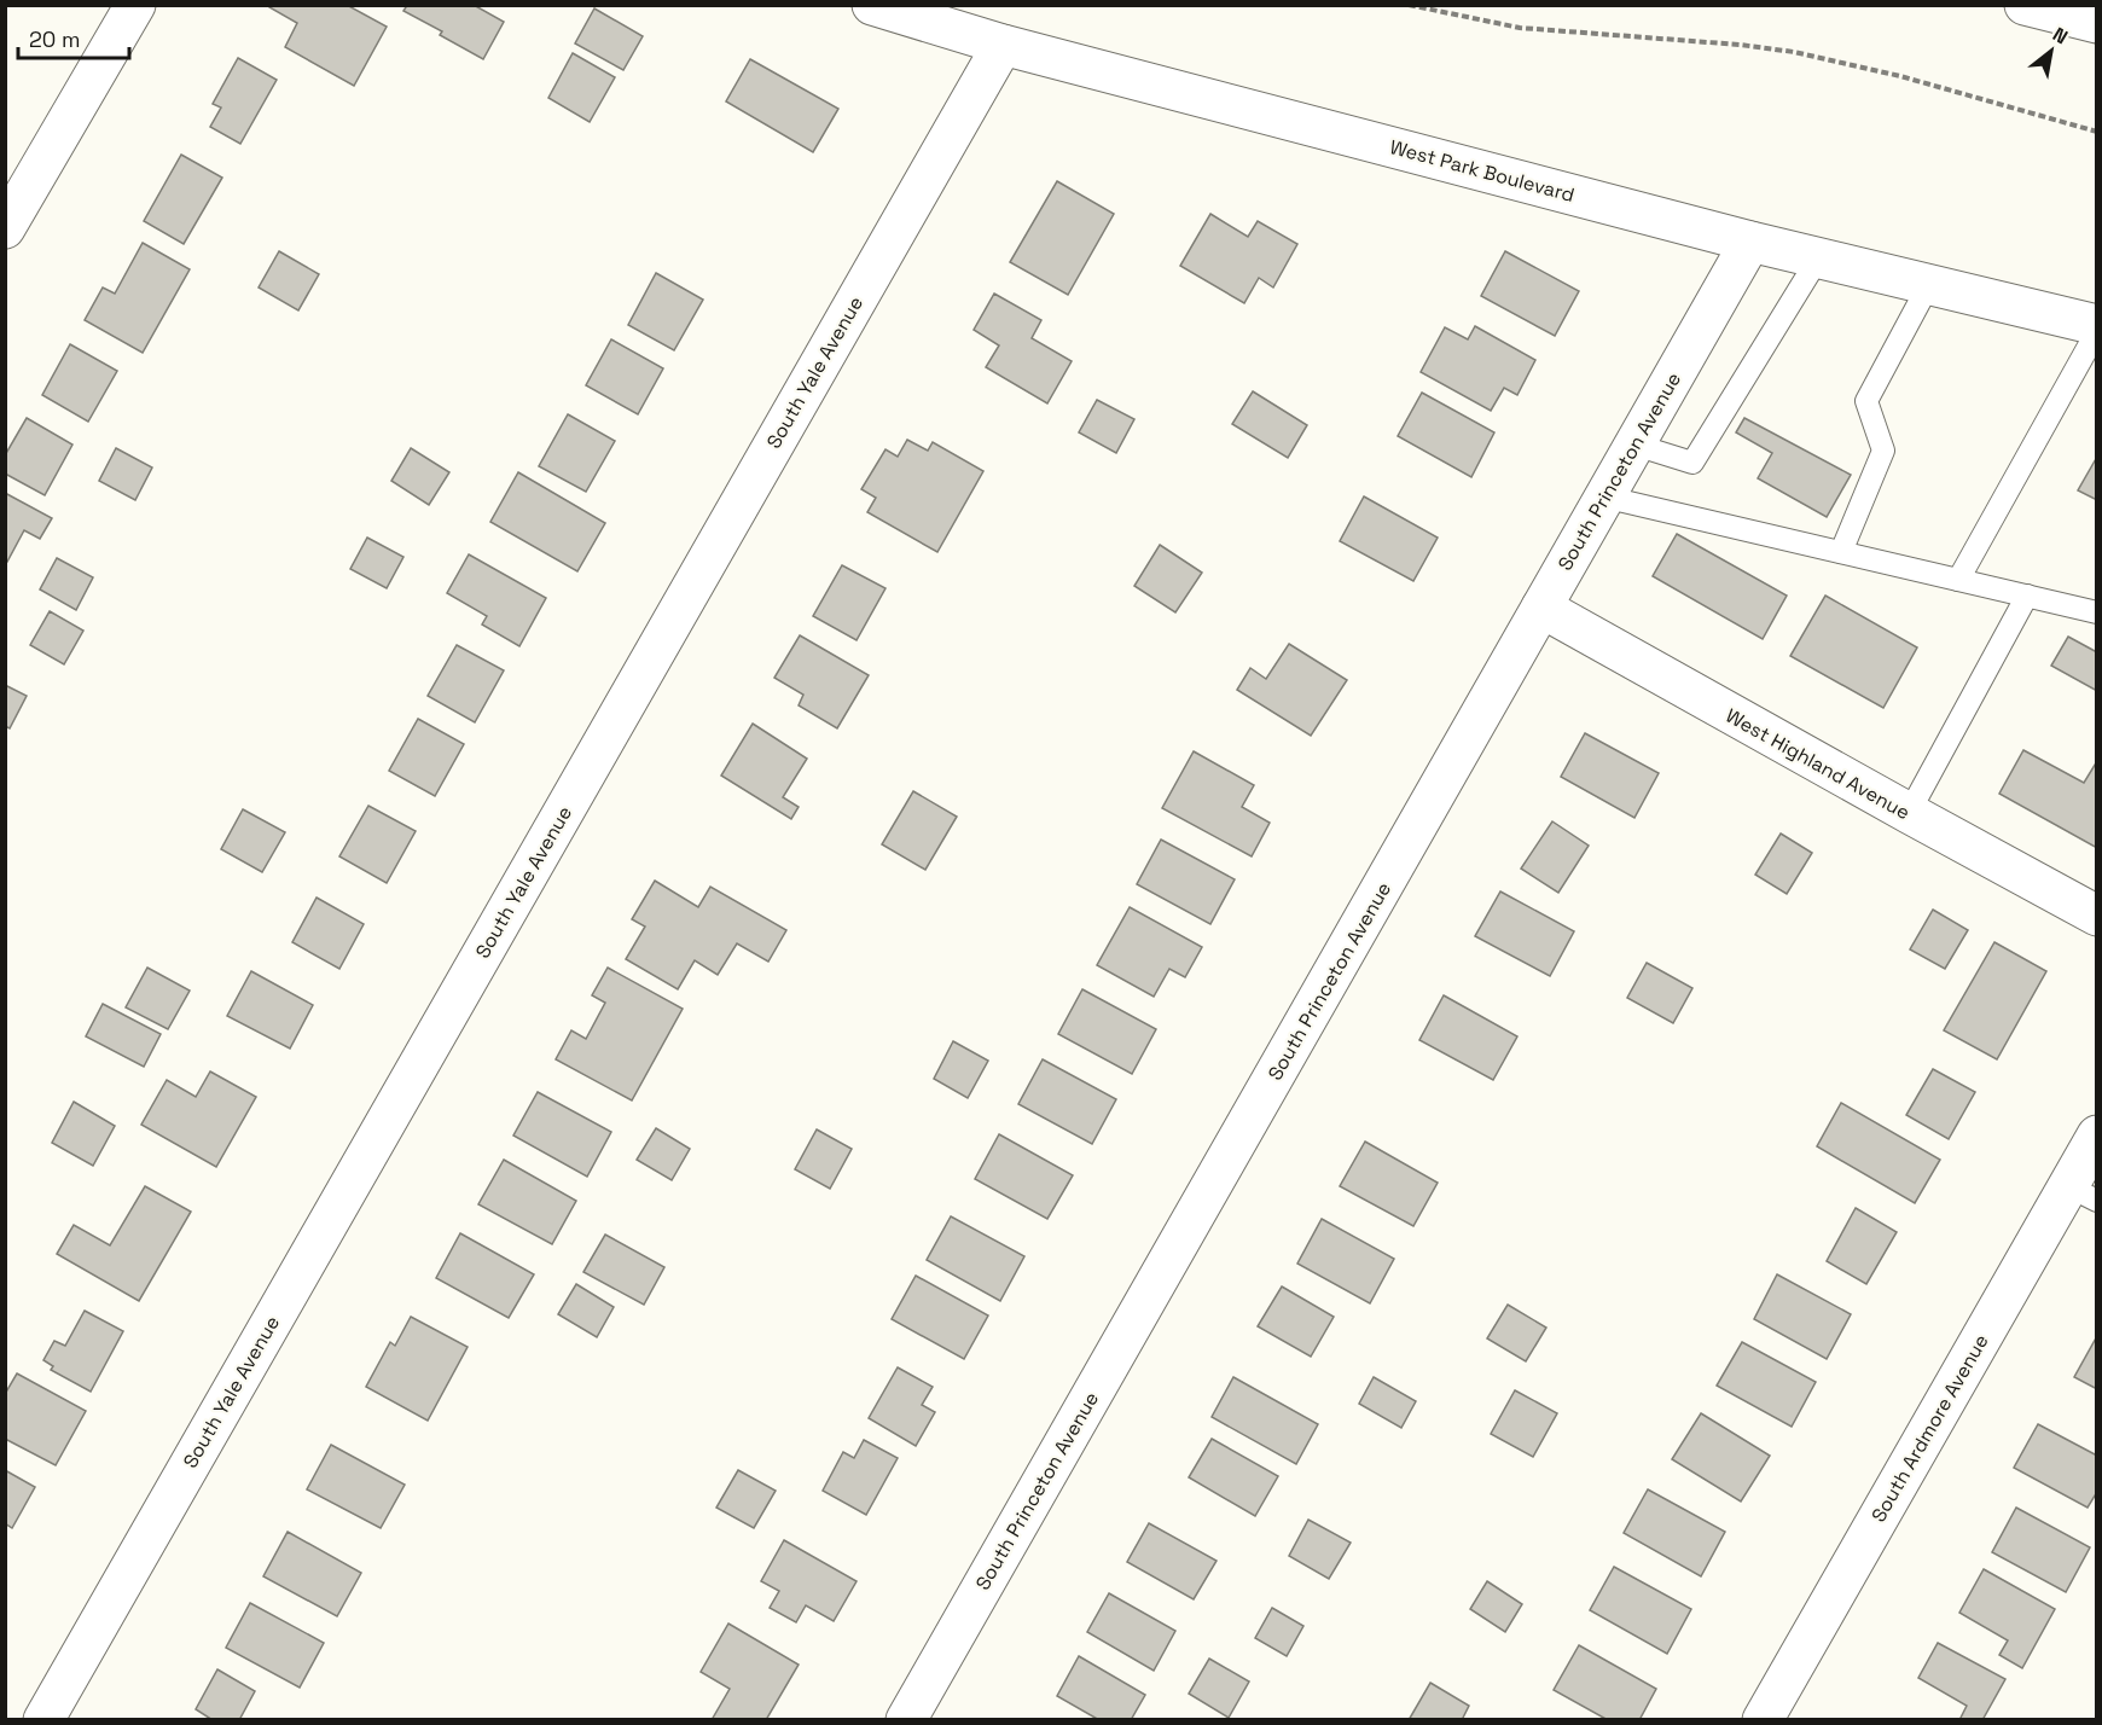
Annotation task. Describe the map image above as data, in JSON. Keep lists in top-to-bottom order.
{
  "streets": {
    "street": [
      "West Park Boulevard",
      "South Yale Avenue",
      "South Princeton Avenue",
      "West Highland Avenue",
      "South Ardmore Avenue"
    ]
  },
  "crossings": [
    ["West Park Boulevard", "South Yale Avenue"],
    ["West Park Boulevard", "South Princeton Avenue"],
    ["South Princeton Avenue", "West Highland Avenue"]
  ],
  "scale_bar": "20 m",
  "north": "top right"
}
